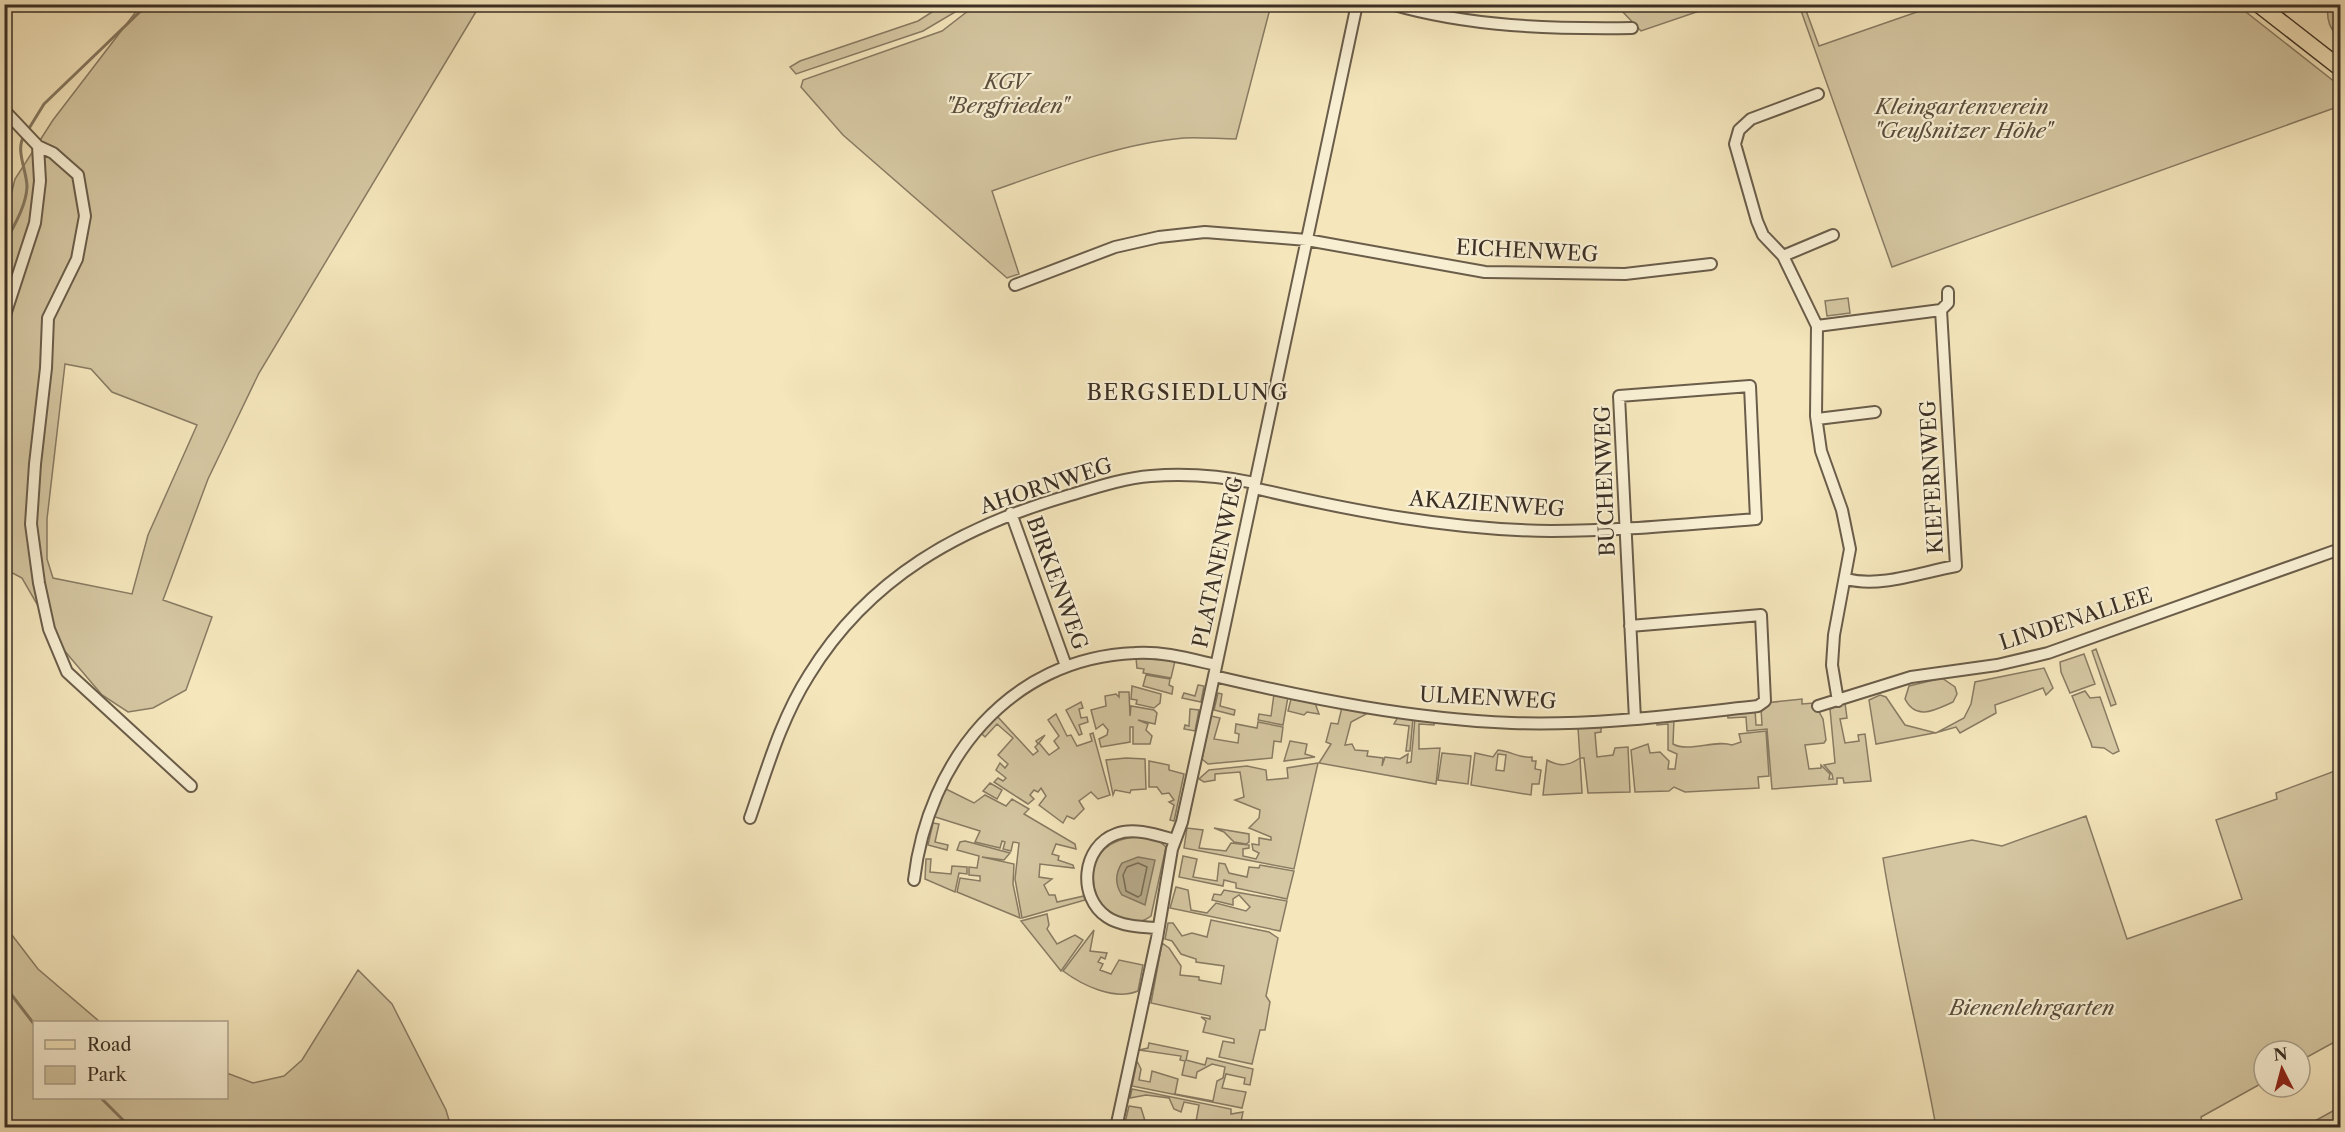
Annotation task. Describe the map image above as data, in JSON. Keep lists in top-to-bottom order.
{
  "streets": {
    "street": [
      "EICHENWEG",
      "KIEFERNWEG",
      "BUCHENWEG",
      "AHORNWEG",
      "AKAZIENWEG",
      "PLATANENWEG",
      "BIRKENWEG",
      "LINDENALLEE",
      "ULMENWEG"
    ]
  },
  "crossings": [
    ["EICHENWEG", "PLATANENWEG"],
    ["BUCHENWEG", "AKAZIENWEG"],
    ["BUCHENWEG", "ULMENWEG"],
    ["AHORNWEG", "AKAZIENWEG"],
    ["AHORNWEG", "PLATANENWEG"],
    ["AHORNWEG", "BIRKENWEG"],
    ["AKAZIENWEG", "PLATANENWEG"],
    ["PLATANENWEG", "BIRKENWEG"],
    ["PLATANENWEG", "ULMENWEG"],
    ["BIRKENWEG", "ULMENWEG"]
  ],
  "districts": ["BERGSIEDLUNG"],
  "parks": ["KGV \"Bergfrieden\"", "Kleingartenverein \"Geußnitzer Höhe\"", "Bienenlehrgarten"],
  "legend": ["Road", "Park"],
  "north": "top"
}
